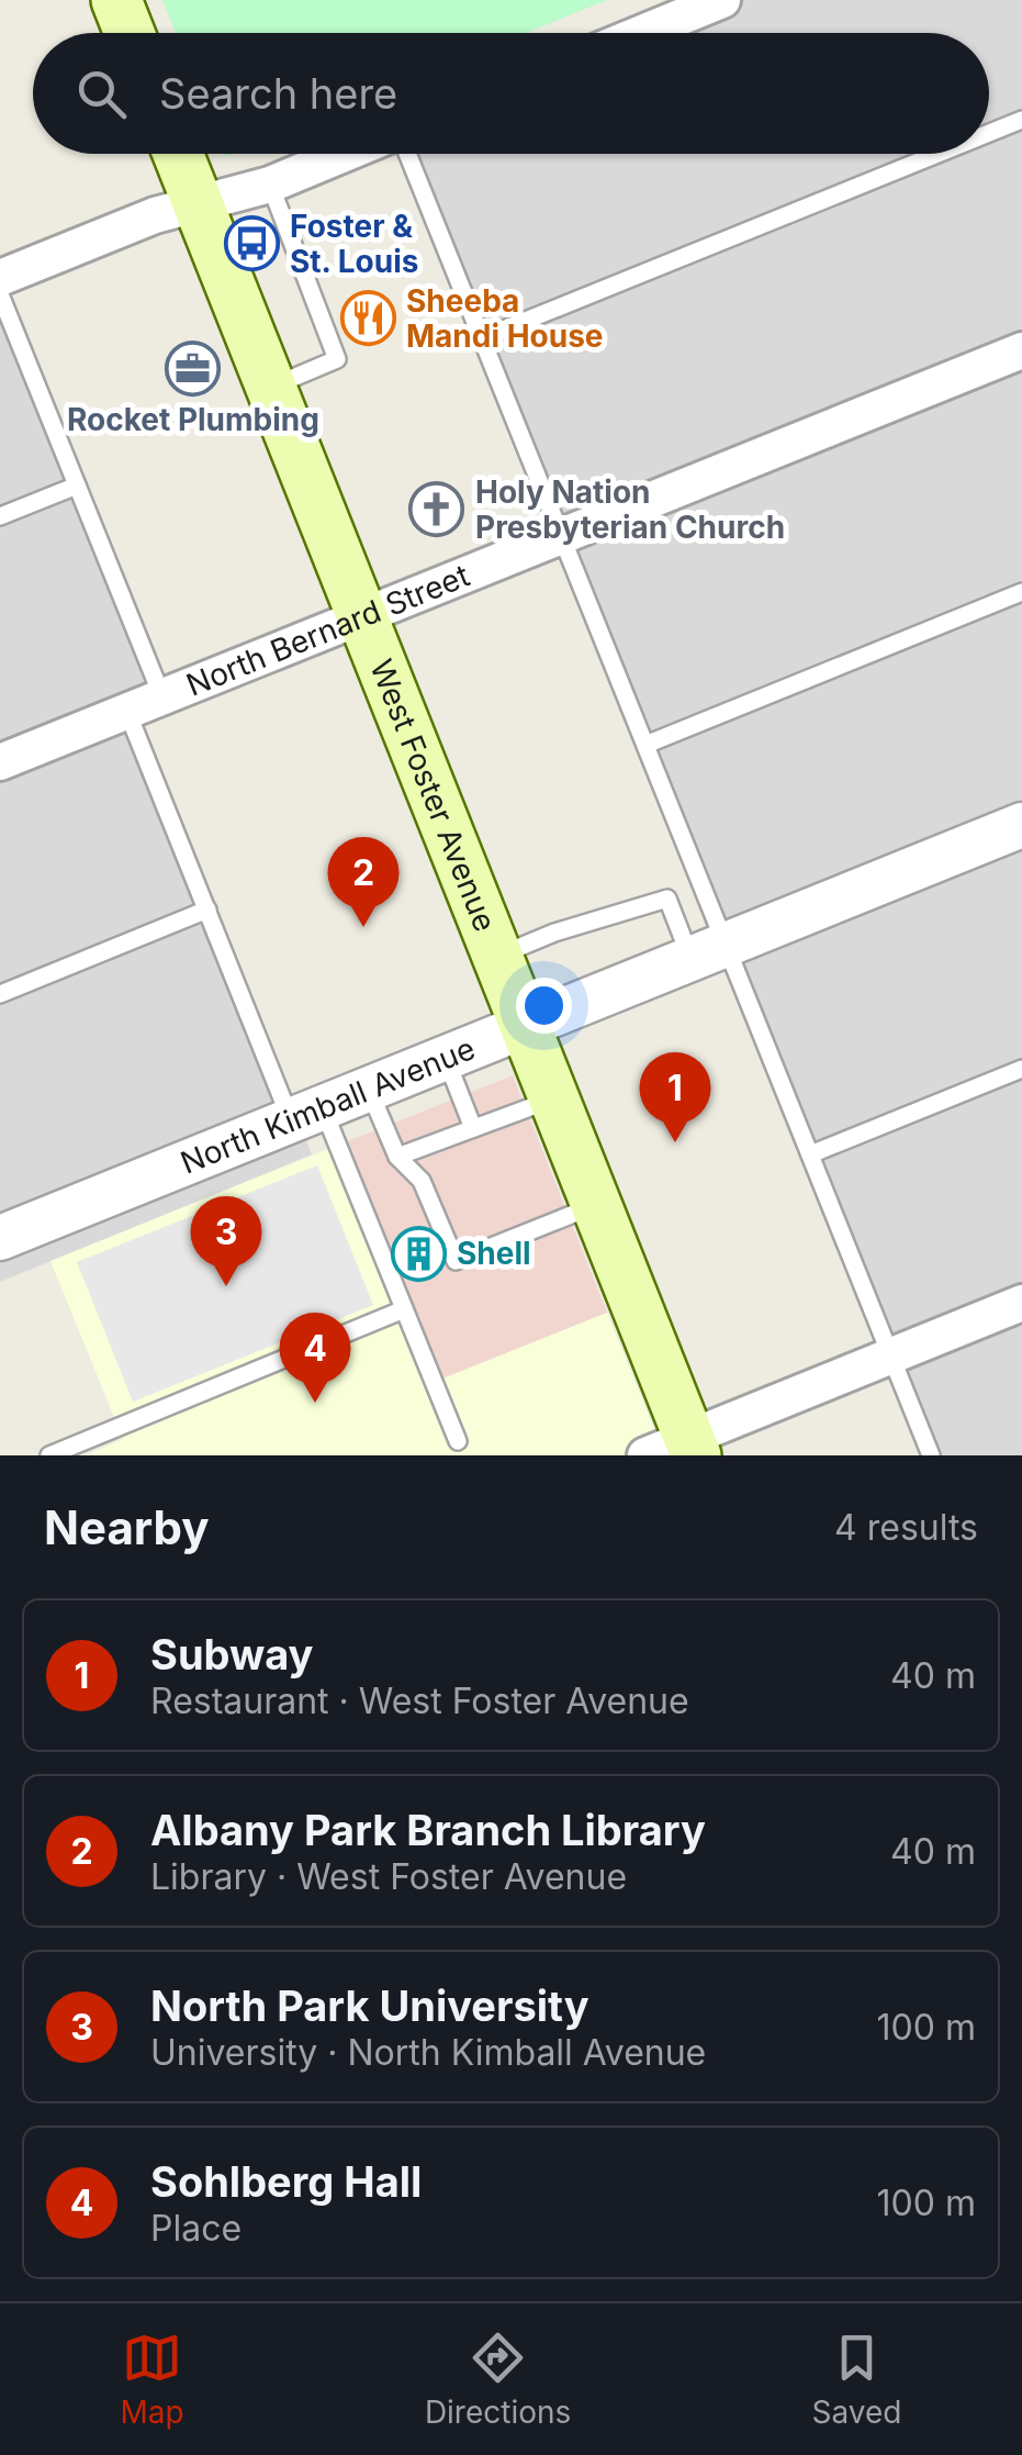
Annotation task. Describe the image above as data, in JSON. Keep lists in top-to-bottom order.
{
  "streets": {
    "main road": ["West Foster Avenue"],
    "street": ["North Bernard Street", "North Kimball Avenue"]
  },
  "crossings": [
    ["North Bernard Street", "West Foster Avenue"],
    ["West Foster Avenue", "North Kimball Avenue"]
  ],
  "places": {
    "bus stop": ["Foster & St. Louis"],
    "restaurant": ["Sheeba Mandi House"],
    "office": ["Rocket Plumbing"],
    "church": ["Holy Nation Presbyterian Church"],
    "building": ["Shell"]
  },
  "page": {
    "search": "Search here",
    "pins": [
      "2",
      "1",
      "3",
      "4"
    ],
    "heading": ["Nearby", "4 results"],
    "list": [
      {
        "mark": "1",
        "name": "Subway",
        "note": "Restaurant · West Foster Avenue",
        "value": "40 m"
      },
      {
        "mark": "2",
        "name": "Albany Park Branch Library",
        "note": "Library · West Foster Avenue",
        "value": "40 m"
      },
      {
        "mark": "3",
        "name": "North Park University",
        "note": "University · North Kimball Avenue",
        "value": "100 m"
      },
      {
        "mark": "4",
        "name": "Sohlberg Hall",
        "note": "Place",
        "value": "100 m"
      }
    ],
    "nav": ["Map", "Directions", "Saved"]
  }
}
